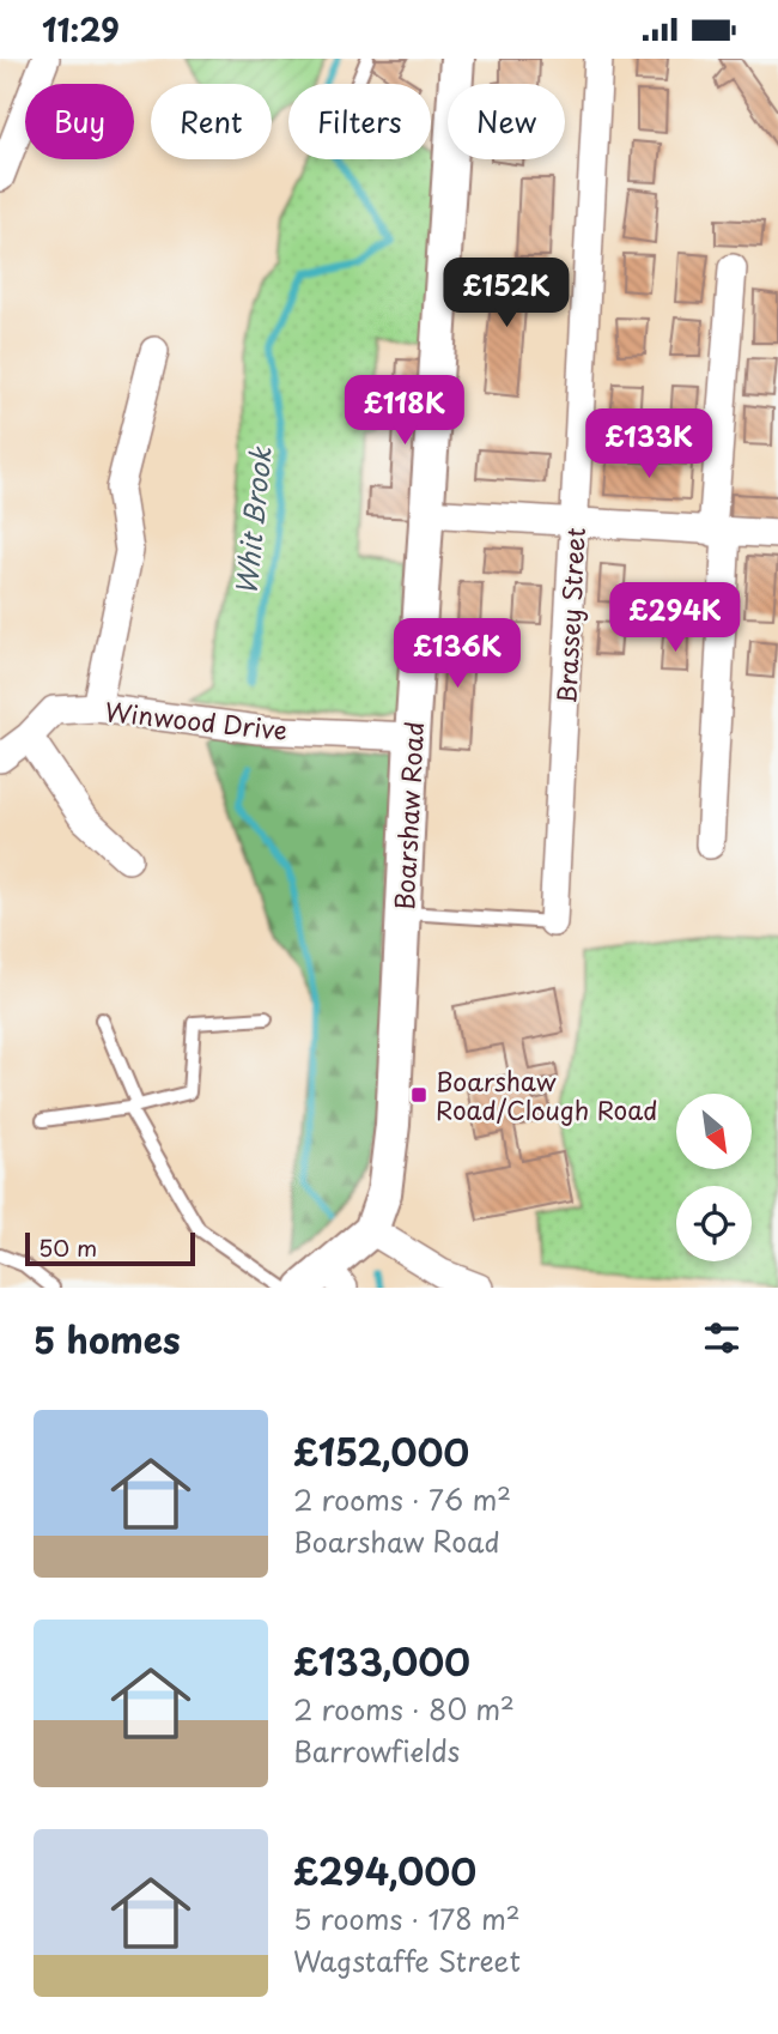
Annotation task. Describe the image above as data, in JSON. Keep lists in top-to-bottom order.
{
  "streets": {
    "street": ["Brassey Street", "Winwood Drive", "Boarshaw Road"]
  },
  "crossings": [
    ["Winwood Drive", "Boarshaw Road"]
  ],
  "water": ["Whit Brook"],
  "places": {
    "transit": ["Boarshaw Road/Clough Road"]
  },
  "scale_bar": "50 m",
  "north": "bottom right",
  "page": {
    "status": "11:29",
    "chip": [
      "Buy",
      "Rent",
      "Filters",
      "New"
    ],
    "price": [
      "£152K",
      "£118K",
      "£133K",
      "£294K",
      "£136K"
    ],
    "scale": "50 m",
    "heading": "5 homes",
    "list": [
      {
        "name": "£152,000",
        "note": "2 rooms · 76 m² · Boarshaw Road"
      },
      {
        "name": "£133,000",
        "note": "2 rooms · 80 m² · Barrowfields"
      },
      {
        "name": "£294,000",
        "note": "5 rooms · 178 m² · Wagstaffe Street"
      }
    ]
  }
}
